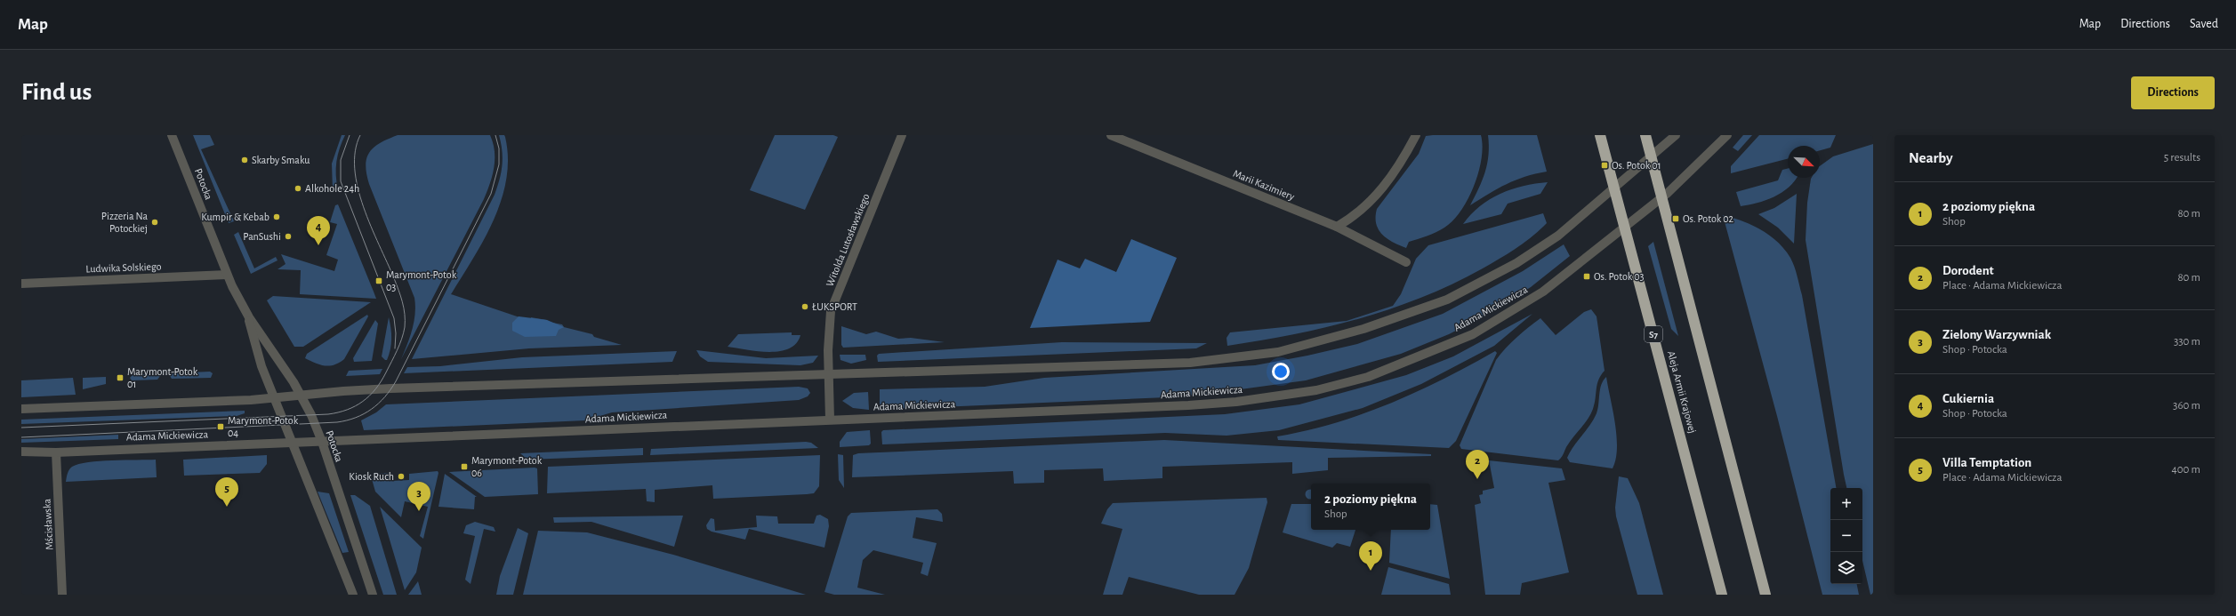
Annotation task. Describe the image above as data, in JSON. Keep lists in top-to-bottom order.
{
  "streets": {
    "highway": ["S7", "Aleja Armii Krajowej"],
    "street": [
      "Potocka",
      "Marii Kazimiery",
      "Witolda Lutosławskiego",
      "Ludwika Solskiego",
      "Adama Mickiewicza",
      "Mścisławska"
    ]
  },
  "crossings": [
    ["Potocka", "Ludwika Solskiego"],
    ["Potocka", "Adama Mickiewicza"],
    ["Witolda Lutosławskiego", "Adama Mickiewicza"],
    ["Adama Mickiewicza", "Mścisławska"]
  ],
  "places": {
    "other": [
      "Skarby Smaku",
      "Alkohole 24h",
      "Kumpir & Kebab",
      "Pizzeria Na Potockiej",
      "PanSushi",
      "ŁUKSPORT",
      "Kiosk Ruch"
    ],
    "transit": [
      "Os. Potok 01",
      "Os. Potok 02",
      "Os. Potok 03",
      "Marymont-Potok 03",
      "Marymont-Potok 01",
      "Marymont-Potok 04",
      "Marymont-Potok 06"
    ]
  },
  "north": "bottom right",
  "page": {
    "header": "Map",
    "nav": ["Map", "Directions", "Saved"],
    "buttons": "Directions",
    "title": "Find us",
    "heading": ["Nearby", "5 results"],
    "list": [
      {
        "mark": "1",
        "name": "2 poziomy piękna",
        "note": "Shop",
        "value": "80 m"
      },
      {
        "mark": "2",
        "name": "Dorodent",
        "note": "Place · Adama Mickiewicza",
        "value": "80 m"
      },
      {
        "mark": "3",
        "name": "Zielony Warzywniak",
        "note": "Shop · Potocka",
        "value": "330 m"
      },
      {
        "mark": "4",
        "name": "Cukiernia",
        "note": "Shop · Potocka",
        "value": "360 m"
      },
      {
        "mark": "5",
        "name": "Villa Temptation",
        "note": "Place · Adama Mickiewicza",
        "value": "400 m"
      }
    ],
    "pins": [
      "4",
      "2",
      "5",
      "3",
      "1"
    ],
    "popup": ["2 poziomy piękna", "Shop"],
    "map_buttons": ["+", "−"]
  }
}
